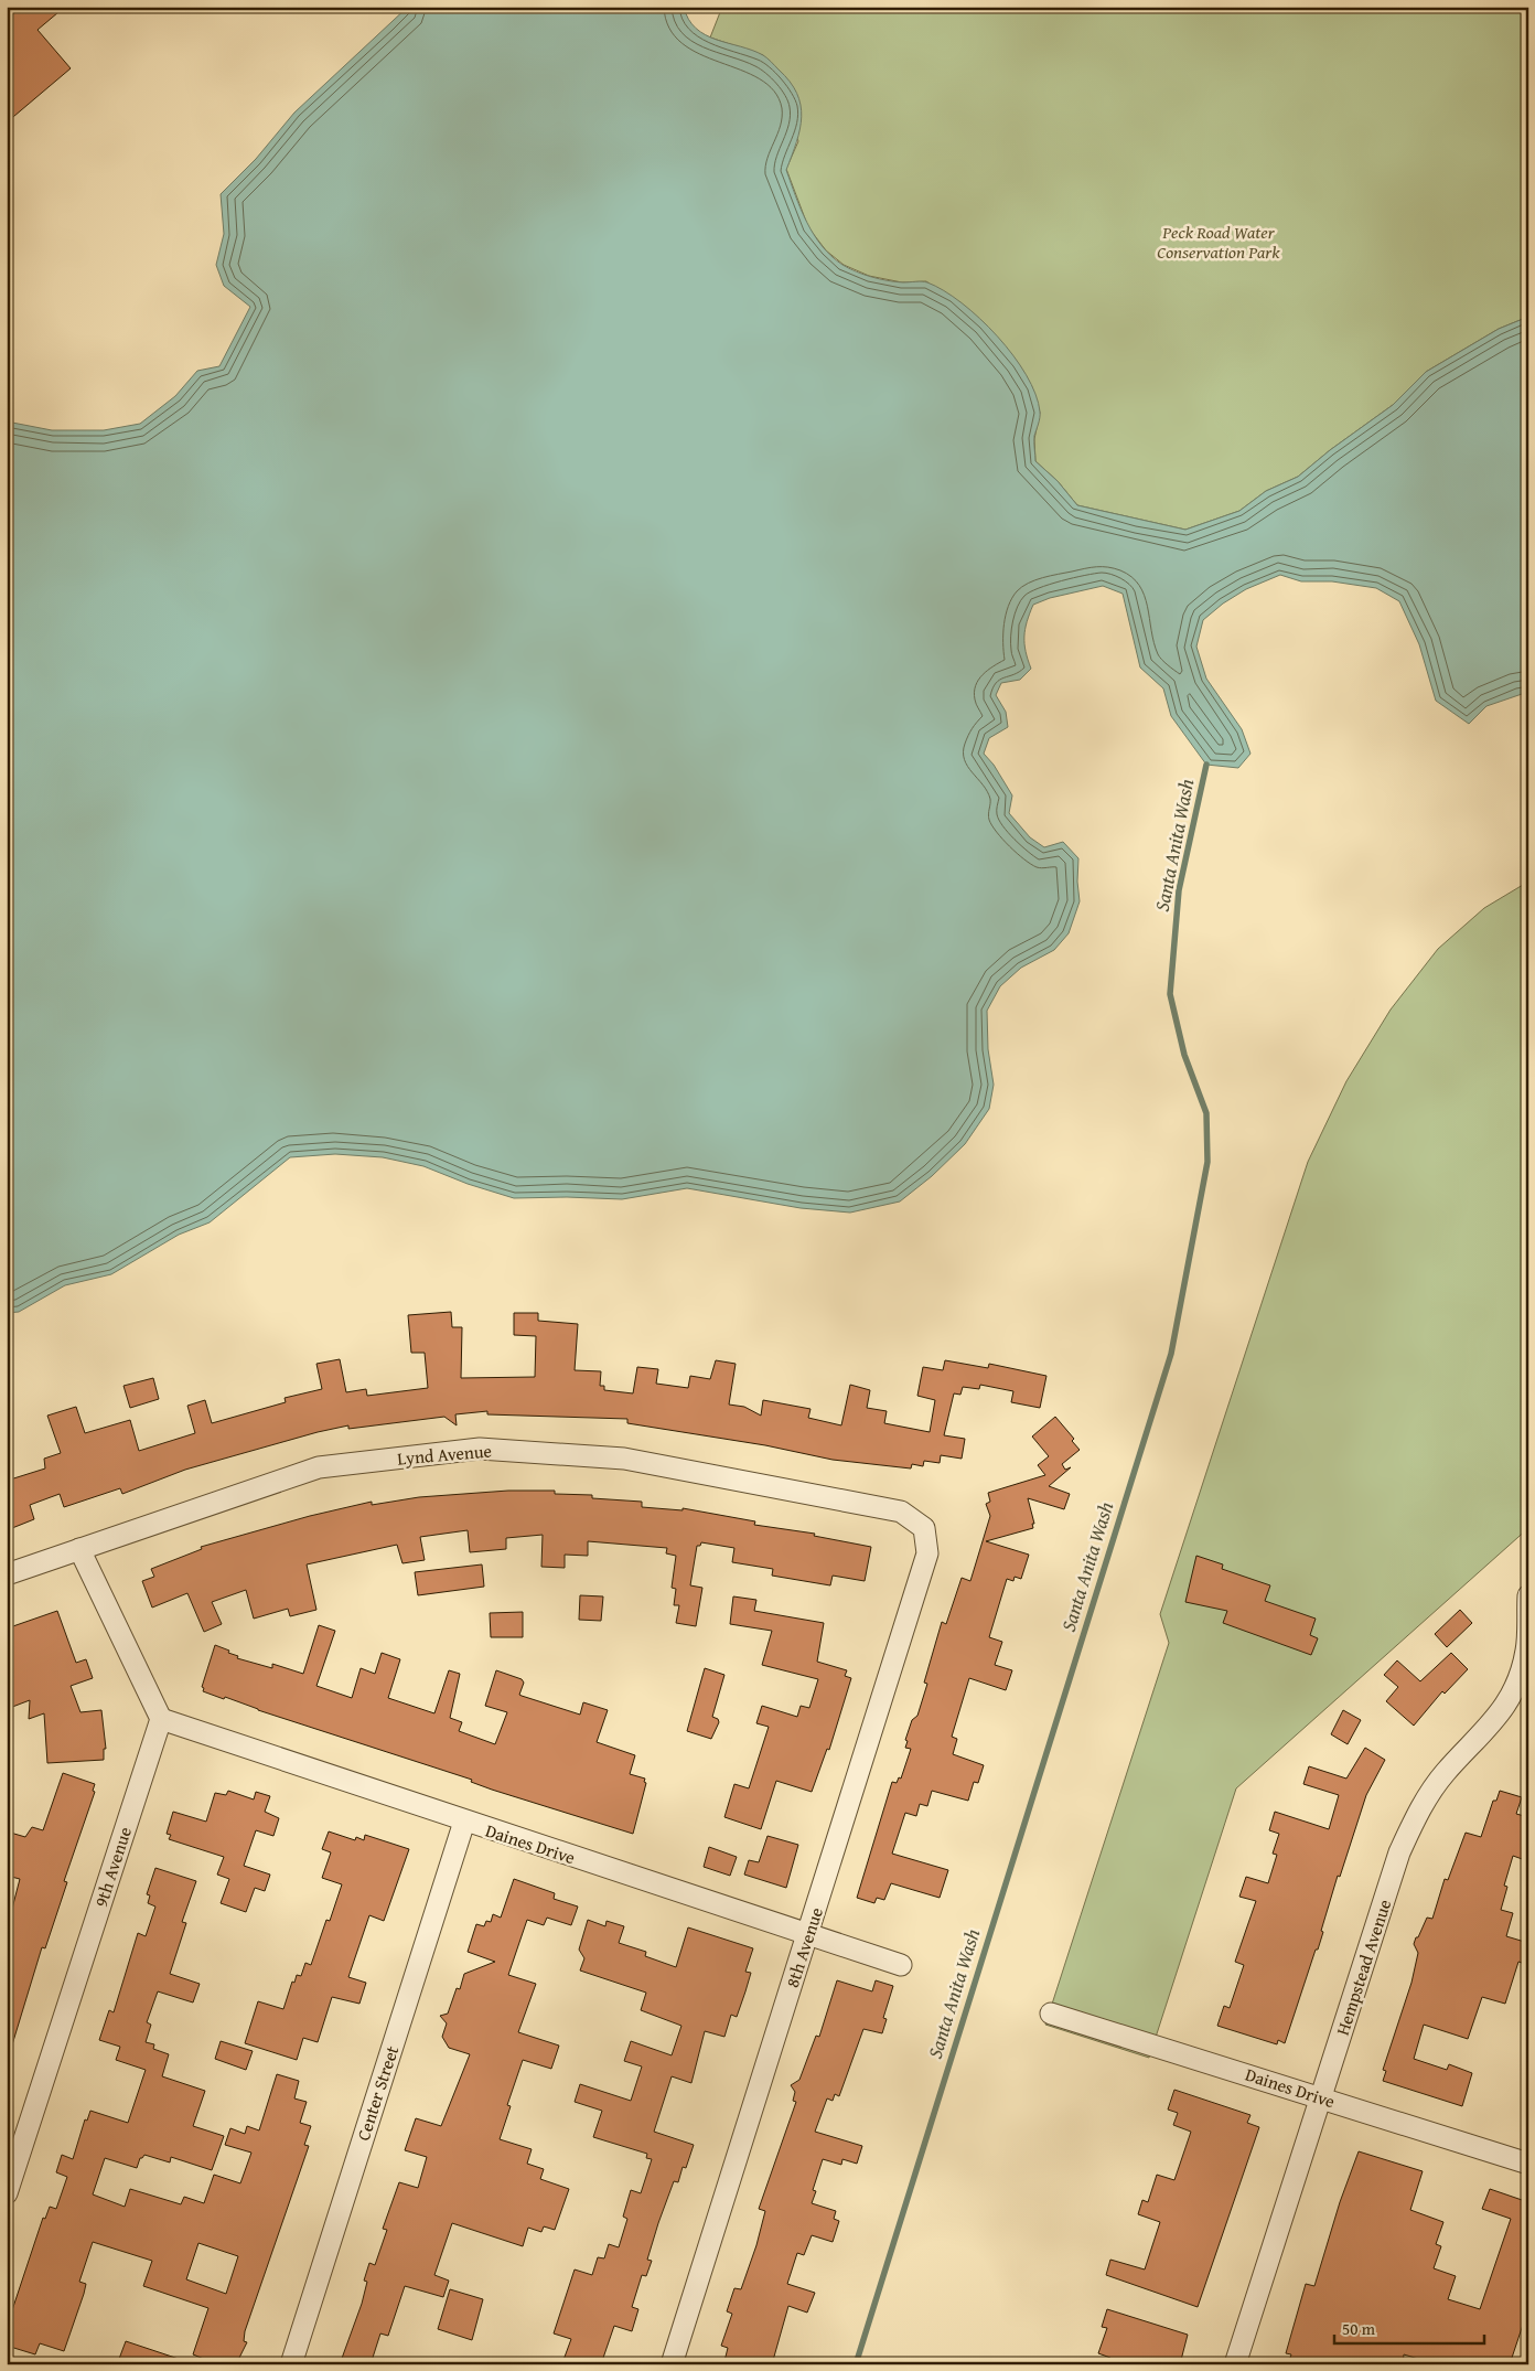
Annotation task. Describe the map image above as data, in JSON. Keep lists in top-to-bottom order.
{
  "streets": {
    "street": [
      "Lynd Avenue",
      "Daines Drive",
      "9th Avenue",
      "8th Avenue",
      "Hempstead Avenue",
      "Center Street"
    ]
  },
  "crossings": [
    ["Lynd Avenue", "8th Avenue"],
    ["Daines Drive", "9th Avenue"],
    ["Daines Drive", "8th Avenue"],
    ["Daines Drive", "Hempstead Avenue"],
    ["Daines Drive", "Center Street"]
  ],
  "water": ["Santa Anita Wash"],
  "parks": ["Peck Road Water Conservation Park"],
  "scale_bar": "50 m"
}
